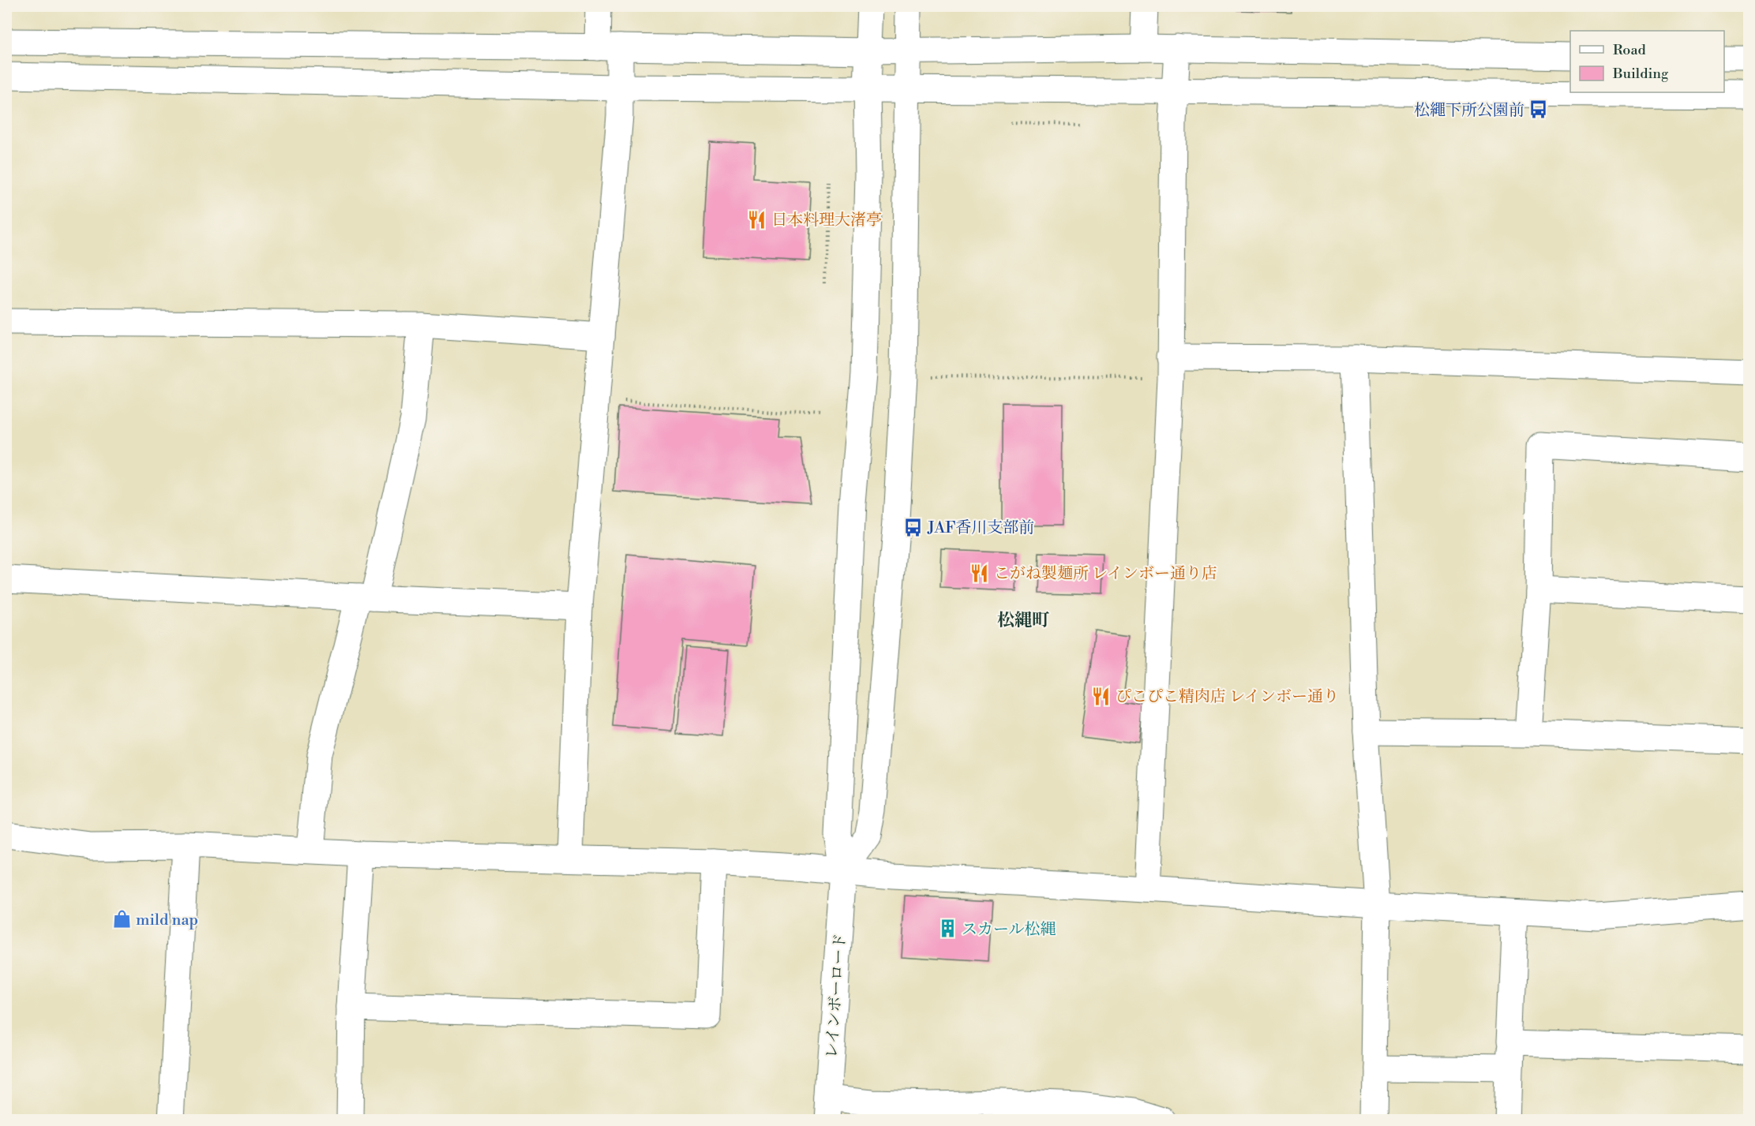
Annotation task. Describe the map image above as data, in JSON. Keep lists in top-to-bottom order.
{
  "streets": {
    "street": ["レインボーロード"]
  },
  "districts": ["松縄町"],
  "places": {
    "bus stop": ["松繩下所公園前", "JAF香川支部前"],
    "restaurant": ["日本料理大渚亭", "こがね製麺所 レインボー通り店", "ぴこぴこ精肉店 レインボー通り"],
    "shop": ["mild nap"],
    "building": ["スカール松縄"]
  },
  "legend": ["Road", "Building"]
}
